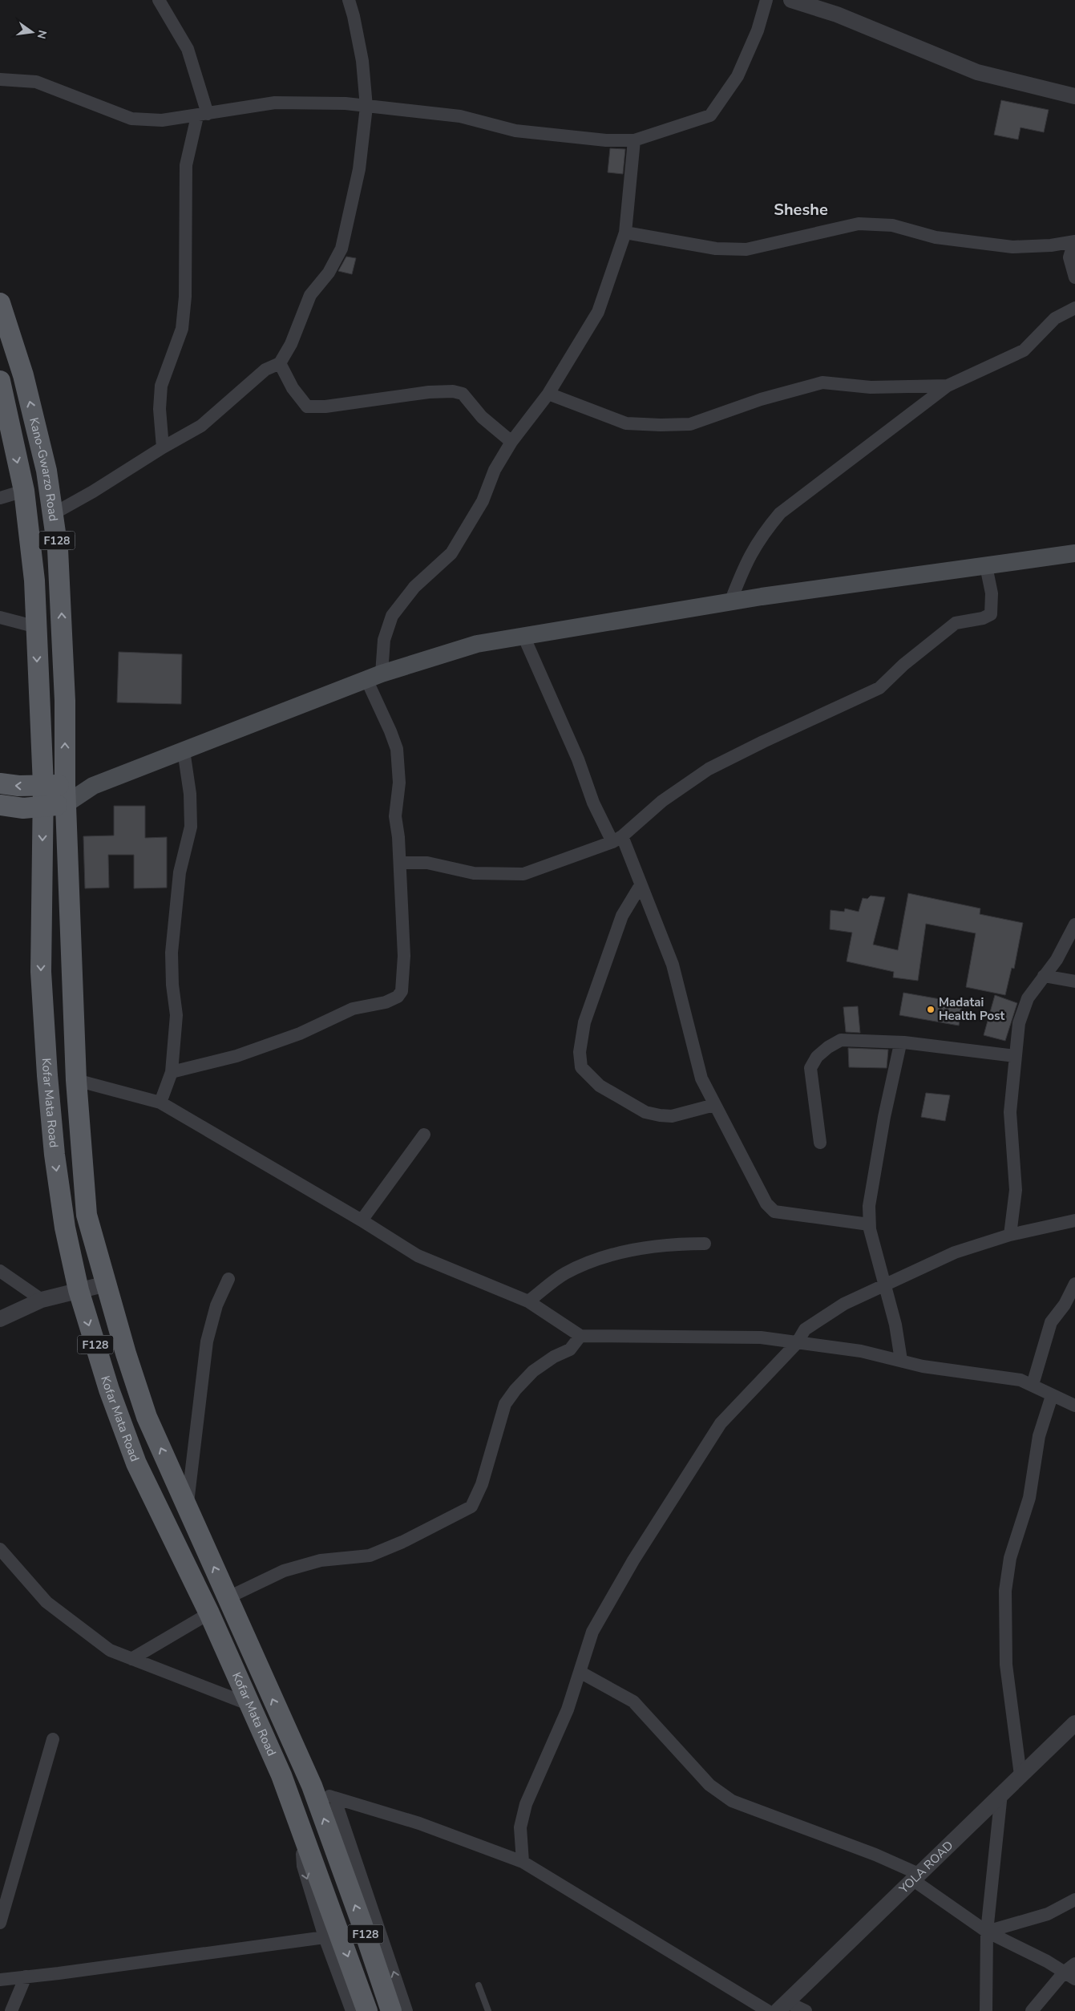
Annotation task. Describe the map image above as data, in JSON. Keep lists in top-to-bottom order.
{
  "streets": {
    "main road": ["Kano-Gwarzo Road", "F128", "Kofar Mata Road"],
    "street": ["YOLA ROAD"]
  },
  "crossings": [
    ["Kano-Gwarzo Road", "Kofar Mata Road"]
  ],
  "districts": ["Sheshe"],
  "places": ["Madatai Health Post"],
  "north": "right"
}
